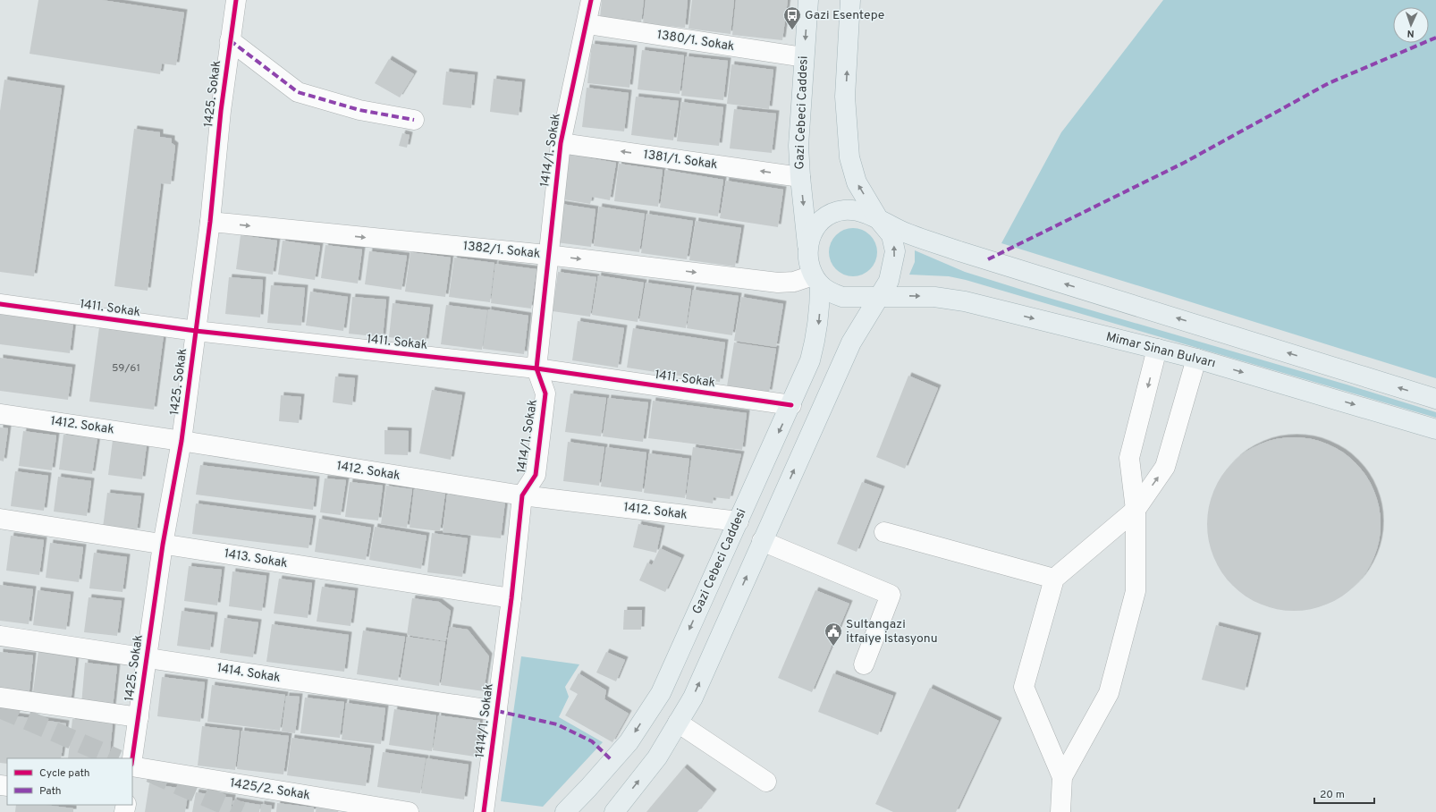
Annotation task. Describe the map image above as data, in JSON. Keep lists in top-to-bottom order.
{
  "streets": {
    "main road": ["Gazi Cebeci Caddesi", "Mimar Sinan Bulvarı"],
    "street": [
      "1380/1. Sokak",
      "1425. Sokak",
      "1414/1. Sokak",
      "1381/1. Sokak",
      "1382/1. Sokak",
      "1411. Sokak",
      "1412. Sokak",
      "1413. Sokak",
      "1414. Sokak",
      "1425/2. Sokak"
    ]
  },
  "crossings": [
    ["1380/1. Sokak", "Gazi Cebeci Caddesi"],
    ["1380/1. Sokak", "1414/1. Sokak"],
    ["1425. Sokak", "1382/1. Sokak"],
    ["1425. Sokak", "1411. Sokak"],
    ["1425. Sokak", "1412. Sokak"],
    ["1425. Sokak", "1413. Sokak"],
    ["1425. Sokak", "1414. Sokak"],
    ["Gazi Cebeci Caddesi", "1381/1. Sokak"],
    ["Gazi Cebeci Caddesi", "1382/1. Sokak"],
    ["Gazi Cebeci Caddesi", "1411. Sokak"],
    ["Gazi Cebeci Caddesi", "Mimar Sinan Bulvarı"],
    ["Gazi Cebeci Caddesi", "1412. Sokak"],
    ["1414/1. Sokak", "1381/1. Sokak"],
    ["1414/1. Sokak", "1382/1. Sokak"],
    ["1414/1. Sokak", "1411. Sokak"],
    ["1414/1. Sokak", "1412. Sokak"],
    ["1414/1. Sokak", "1413. Sokak"],
    ["1414/1. Sokak", "1414. Sokak"],
    ["1382/1. Sokak", "Mimar Sinan Bulvarı"]
  ],
  "one_way": ["1381/1. Sokak"],
  "places": {
    "bus stop": ["Gazi Esentepe"],
    "public building": ["Sultangazi İtfaiye İstasyonu"]
  },
  "house_numbers": ["59/61"],
  "legend": ["Cycle path", "Path"],
  "scale_bar": "20 m",
  "north": "bottom"
}
